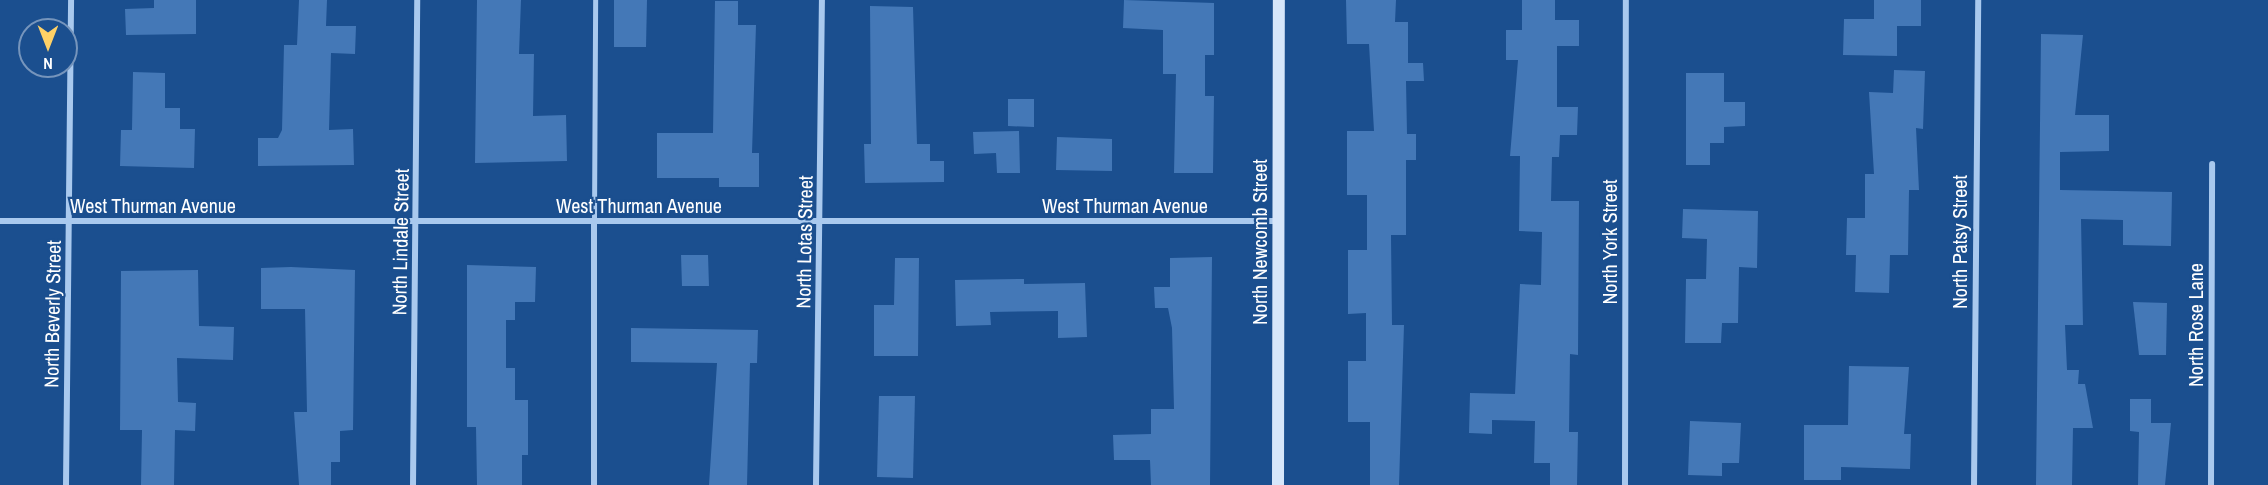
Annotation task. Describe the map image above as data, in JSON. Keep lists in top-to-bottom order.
{
  "streets": {
    "main road": ["North Newcomb Street"],
    "street": [
      "West Thurman Avenue",
      "North Lindale Street",
      "North Lotas Street",
      "North York Street",
      "North Patsy Street",
      "North Beverly Street",
      "North Rose Lane"
    ]
  },
  "crossings": [
    ["West Thurman Avenue", "North Lindale Street"],
    ["West Thurman Avenue", "North Lotas Street"],
    ["West Thurman Avenue", "North Newcomb Street"],
    ["West Thurman Avenue", "North Beverly Street"]
  ],
  "north": "bottom"
}
